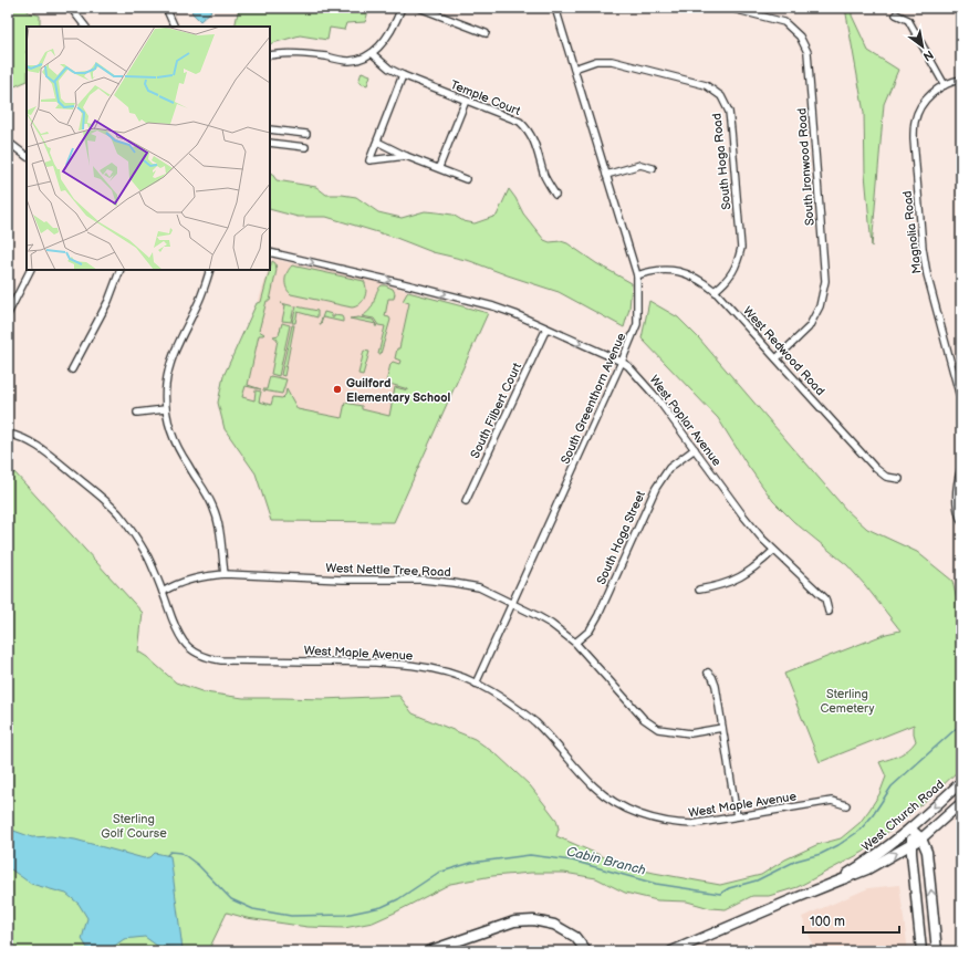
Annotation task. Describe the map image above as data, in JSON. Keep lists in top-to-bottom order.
{
  "streets": {
    "main road": ["West Church Road"],
    "street": [
      "Temple Court",
      "South Hoga Road",
      "South Ironwood Road",
      "Magnolia Road",
      "West Redwood Road",
      "South Greenthorn Avenue",
      "South Filbert Court",
      "West Poplar Avenue",
      "South Hoga Street",
      "West Nettle Tree Road",
      "West Maple Avenue"
    ]
  },
  "crossings": [
    ["South Hoga Road", "West Redwood Road"],
    ["South Hoga Road", "South Greenthorn Avenue"],
    ["South Ironwood Road", "West Redwood Road"],
    ["West Redwood Road", "South Greenthorn Avenue"],
    ["South Greenthorn Avenue", "West Poplar Avenue"],
    ["South Greenthorn Avenue", "West Nettle Tree Road"],
    ["South Greenthorn Avenue", "West Maple Avenue"],
    ["South Filbert Court", "West Poplar Avenue"],
    ["West Poplar Avenue", "South Hoga Street"],
    ["South Hoga Street", "West Nettle Tree Road"],
    ["West Nettle Tree Road", "West Maple Avenue"]
  ],
  "one_way": ["West Poplar Avenue"],
  "water": ["Cabin Branch"],
  "parks": ["Sterling Cemetery", "Sterling Golf Course"],
  "places": ["Guilford Elementary School"],
  "scale_bar": "100 m",
  "north": "bottom right"
}
